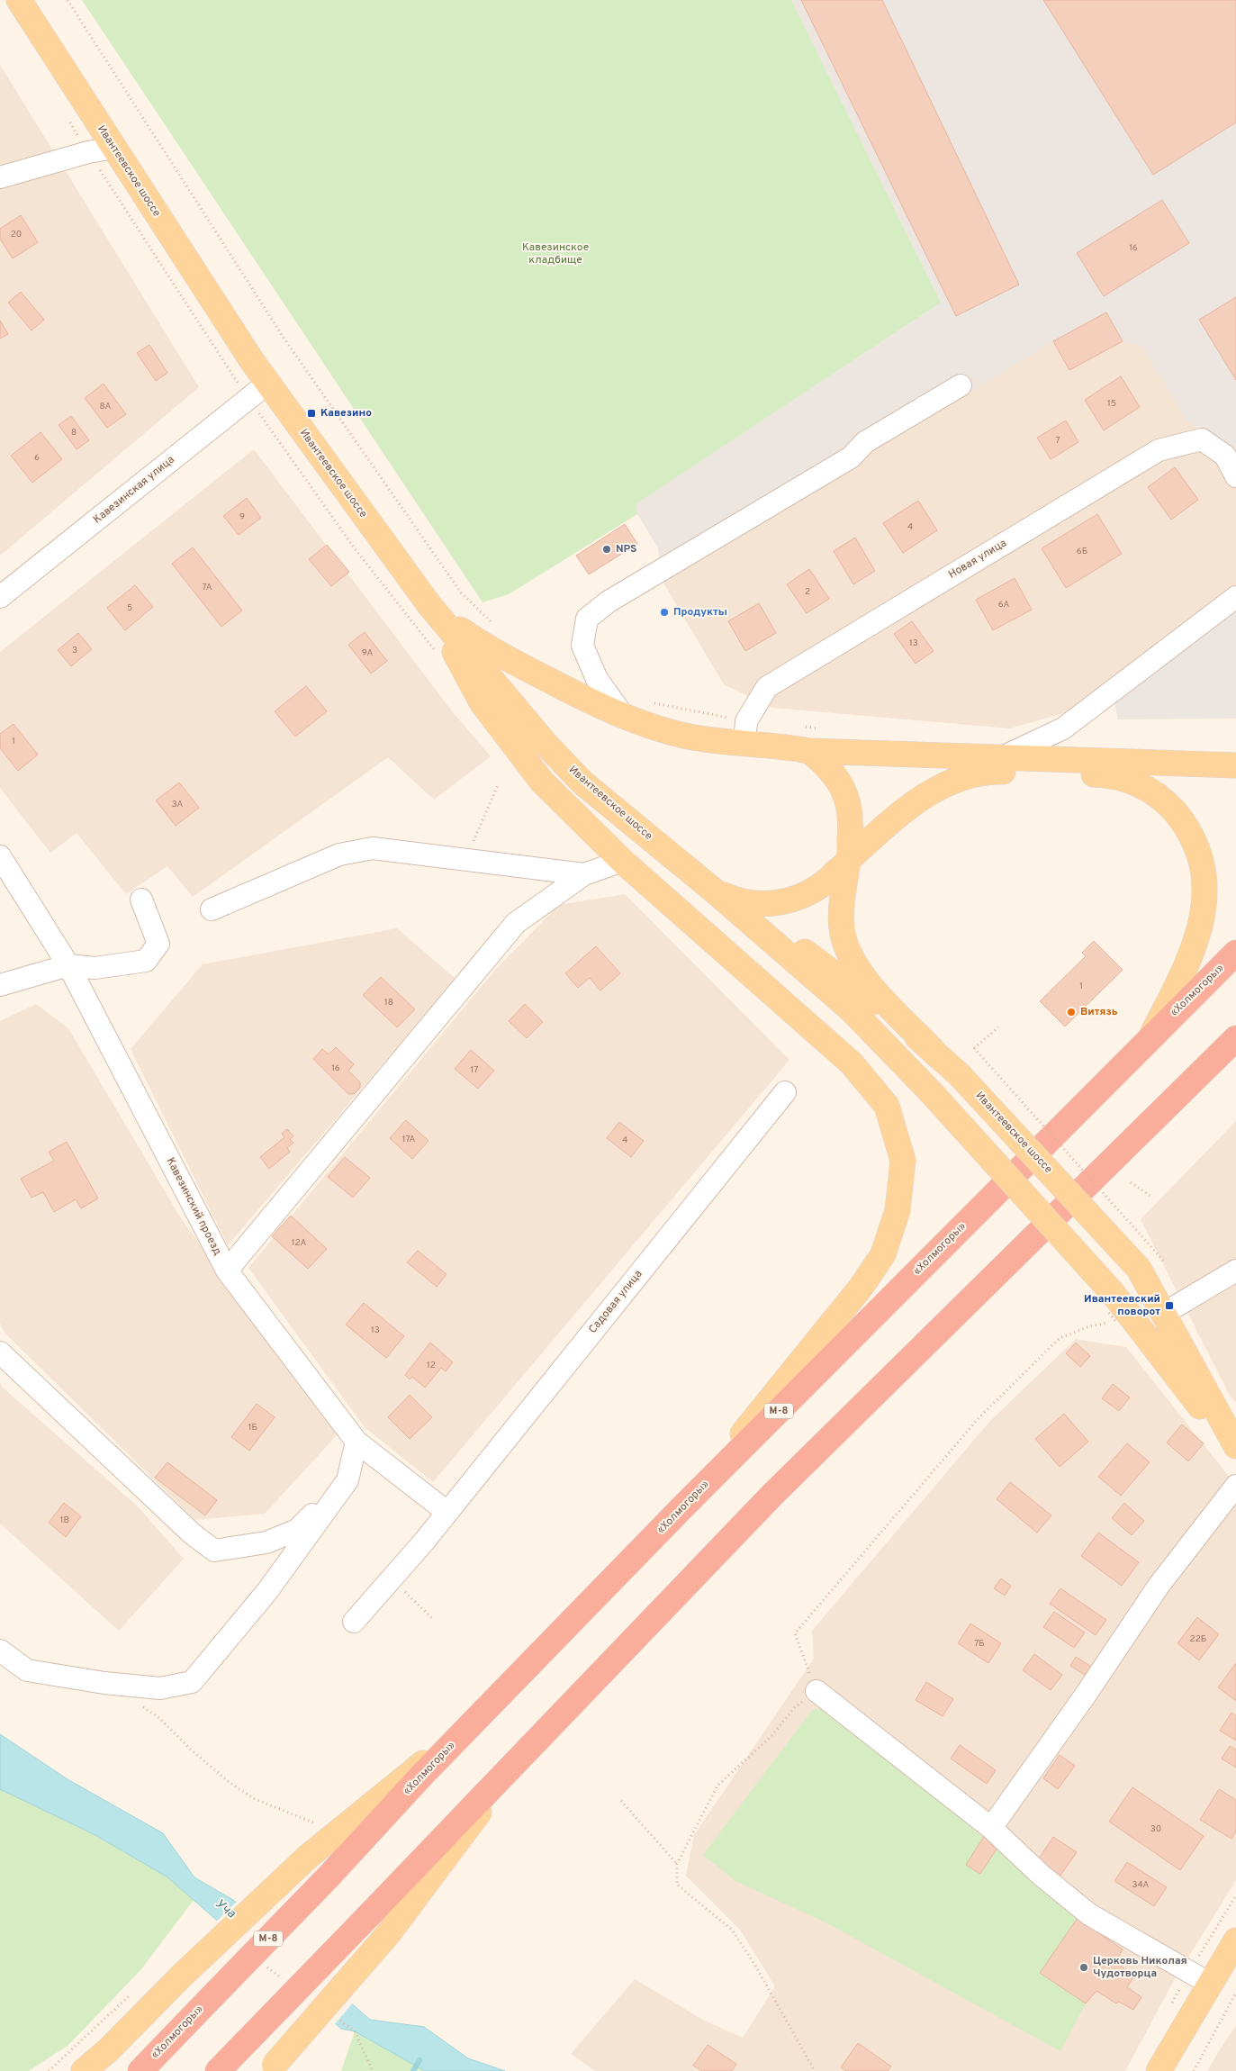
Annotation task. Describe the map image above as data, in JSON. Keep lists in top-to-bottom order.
{
  "streets": {
    "highway": ["«Холмогоры»", "М-8"],
    "main road": ["Ивантеевское шоссе"],
    "street": [
      "Кавезинская улица",
      "Новая улица",
      "Кавезинский проезд",
      "Садовая улица"
    ]
  },
  "crossings": [
    ["Ивантеевское шоссе", "Кавезинская улица"],
    ["Кавезинский проезд", "Садовая улица"]
  ],
  "water": ["Уча"],
  "parks": ["Кавезинское кладбище"],
  "places": {
    "transit": ["Кавезино", "Ивантеевский поворот"],
    "other": [
      "NPS",
      "Продукты",
      "Витязь",
      "Церковь Николая Чудотворца"
    ]
  },
  "house_numbers": [
    "20",
    "16",
    "15",
    "8А",
    "8",
    "7",
    "6",
    "9",
    "4",
    "6Б",
    "7А",
    "2",
    "6А",
    "5",
    "13",
    "3",
    "9А",
    "1",
    "3А",
    "1",
    "18",
    "16",
    "17",
    "17А",
    "4",
    "12А",
    "13",
    "12",
    "1Б",
    "1В",
    "22Б",
    "7Б",
    "30",
    "34А"
  ]
}
